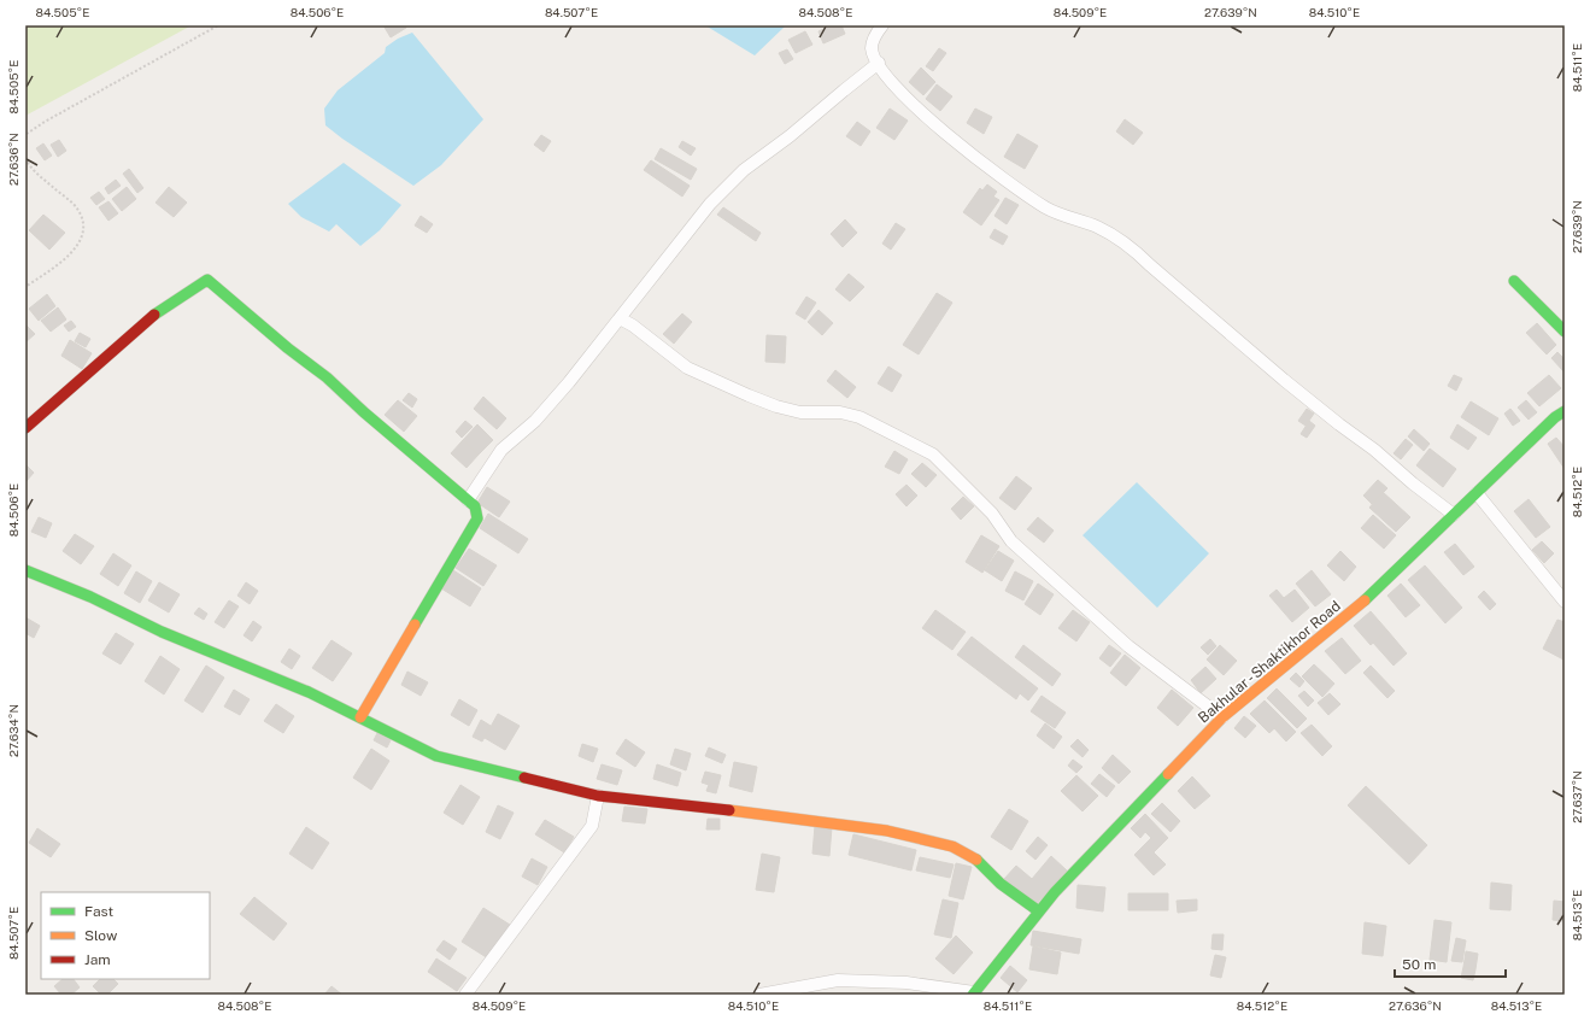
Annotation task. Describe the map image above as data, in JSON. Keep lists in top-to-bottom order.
{
  "streets": {
    "street": ["Bakhular - Shaktikhor Road"]
  },
  "legend": ["Fast", "Slow", "Jam"],
  "scale_bar": "50 m",
  "coordinates": [
    "84.505°E",
    "84.506°E",
    "84.507°E",
    "84.508°E",
    "84.509°E",
    "27.639°N",
    "84.510°E",
    "84.511°E",
    "27.636°N",
    "84.512°E",
    "27.634°N",
    "27.637°N",
    "84.513°E"
  ]
}
